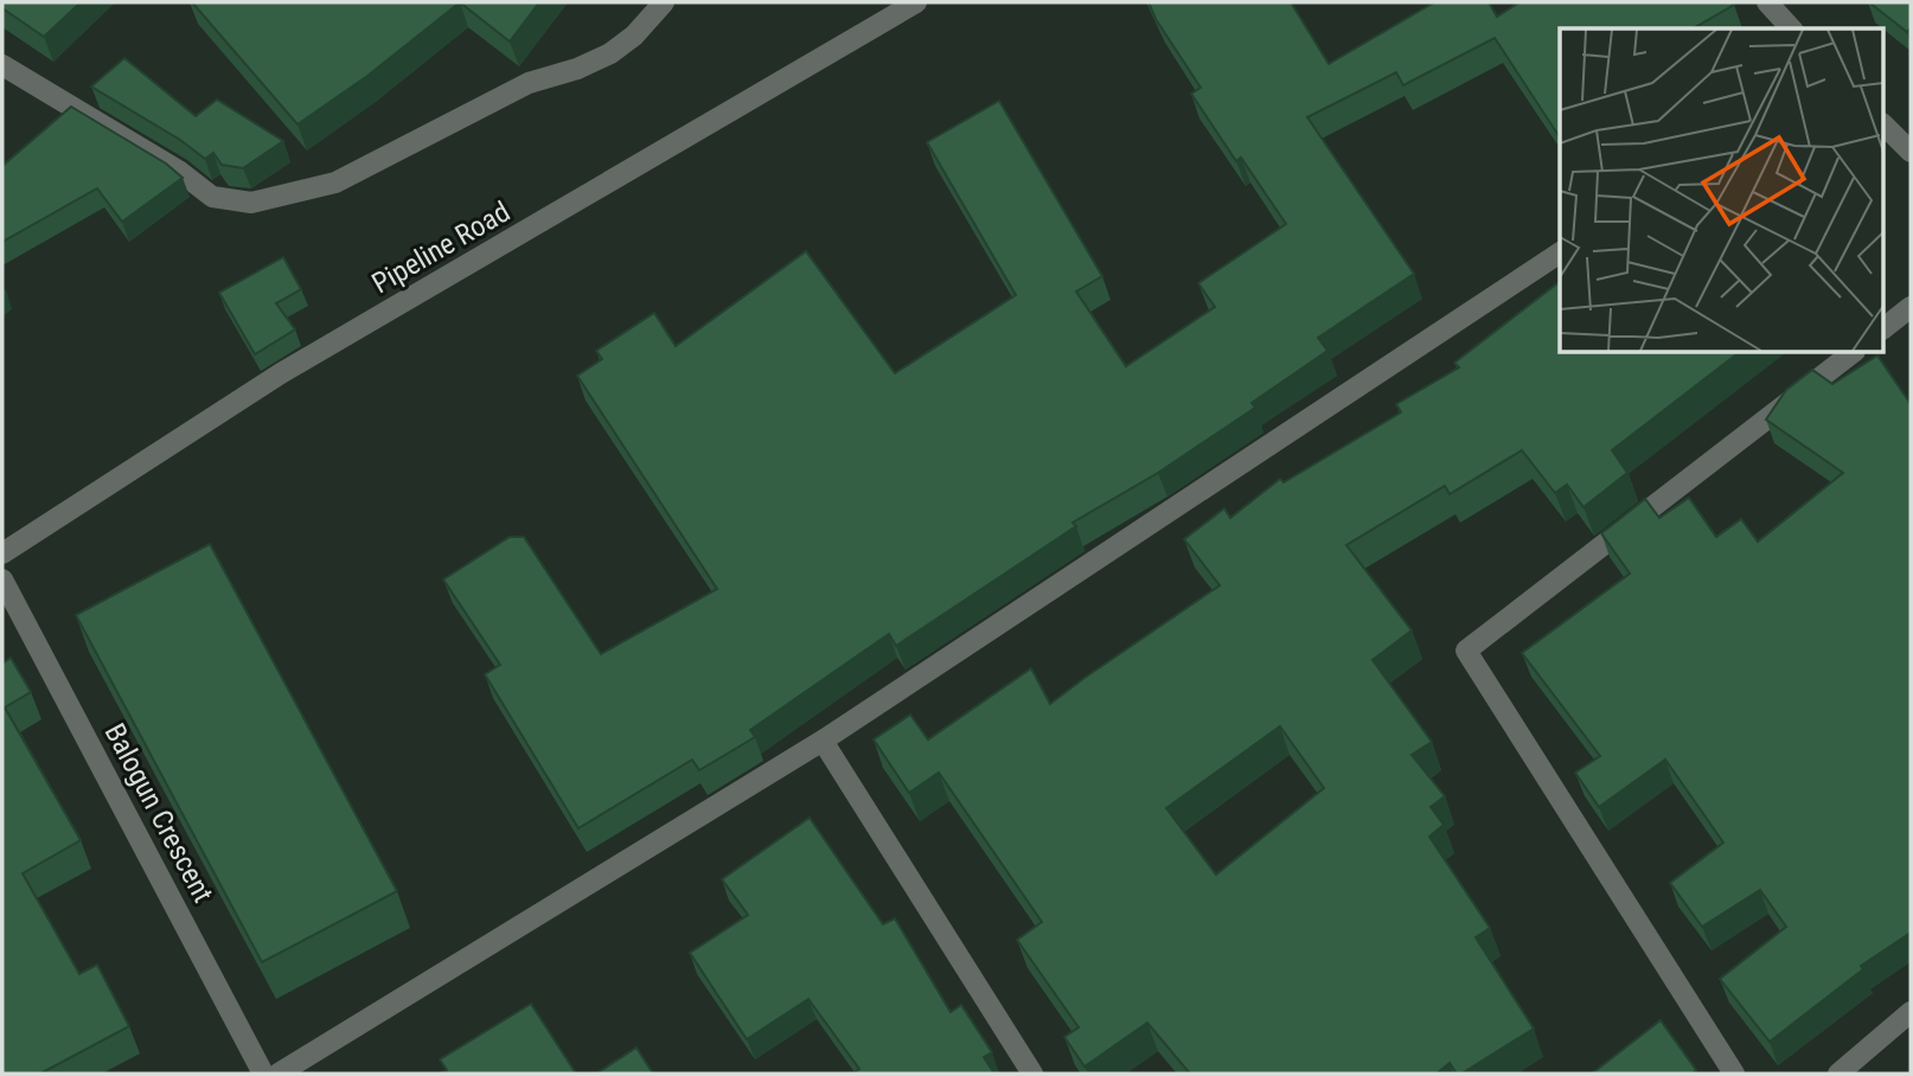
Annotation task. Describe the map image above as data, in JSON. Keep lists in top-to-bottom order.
{
  "streets": {
    "street": ["Pipeline Road", "Balogun Crescent"]
  }
}
